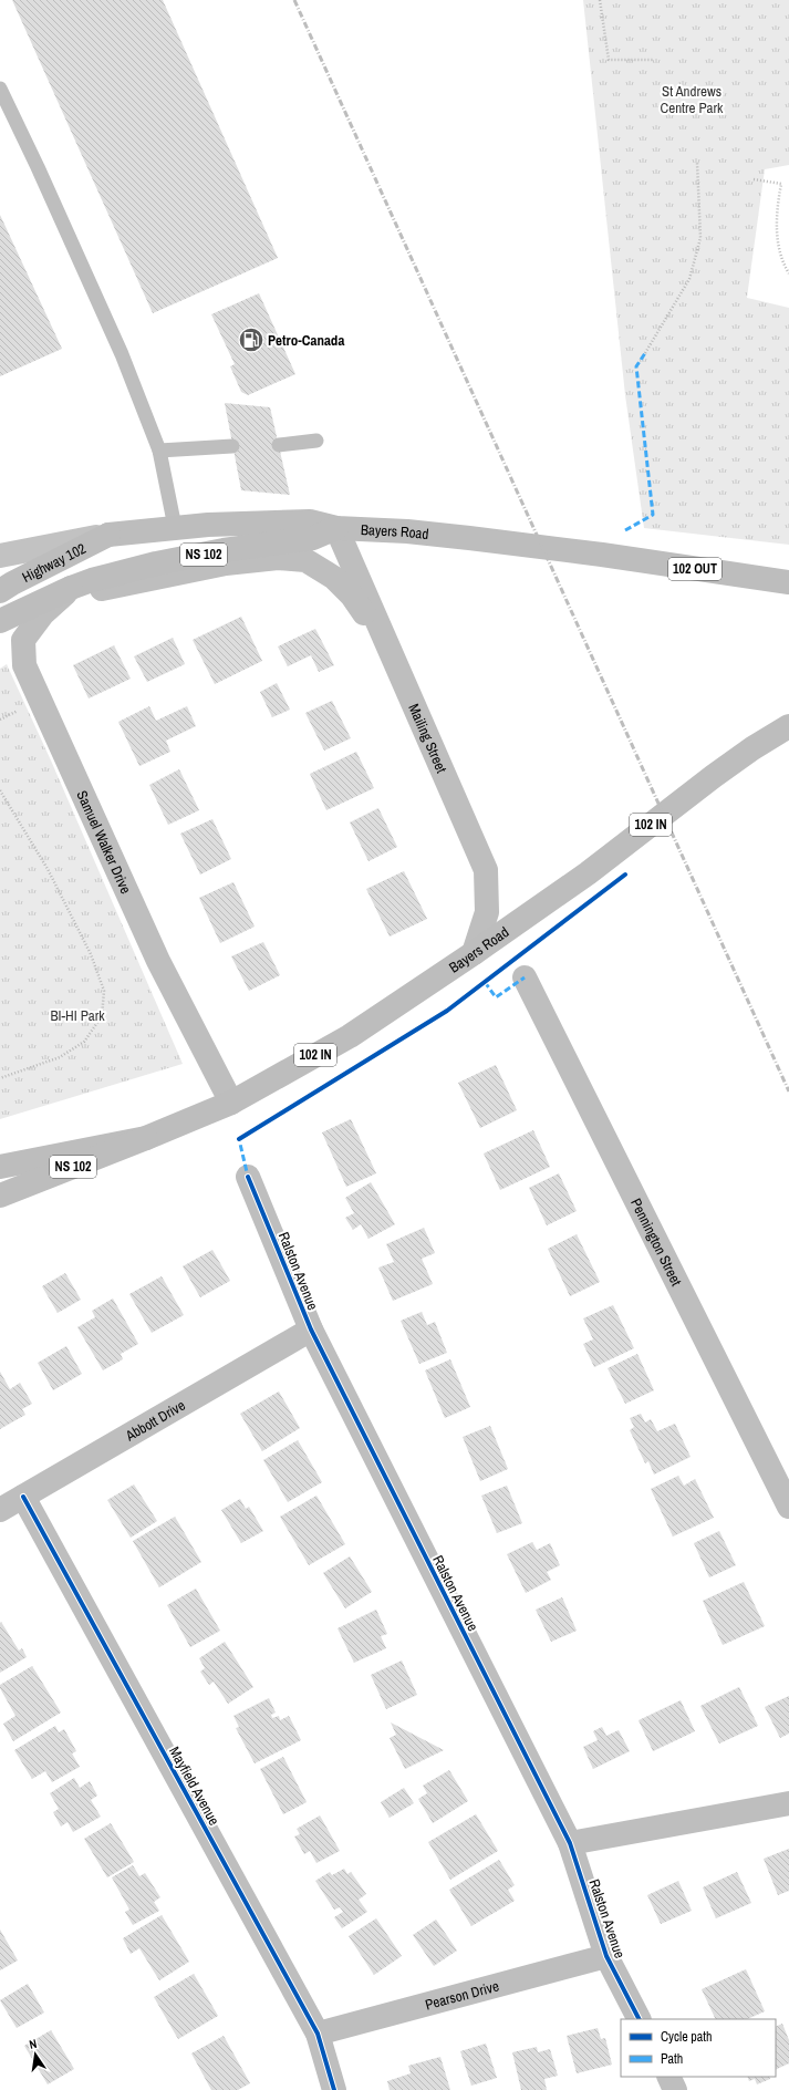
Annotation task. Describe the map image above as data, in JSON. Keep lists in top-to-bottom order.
{
  "streets": {
    "main road": [
      "Bayers Road",
      "NS 102",
      "Highway 102",
      "102 OUT",
      "102 IN"
    ],
    "street": [
      "Mailing Street",
      "Samuel Walker Drive",
      "Pennington Street",
      "Ralston Avenue",
      "Abbott Drive",
      "Mayfield Avenue",
      "Pearson Drive"
    ]
  },
  "crossings": [
    ["Bayers Road", "NS 102"],
    ["Bayers Road", "Highway 102"],
    ["Bayers Road", "Mailing Street"],
    ["Bayers Road", "Samuel Walker Drive"],
    ["NS 102", "Mailing Street"],
    ["NS 102", "Samuel Walker Drive"],
    ["Ralston Avenue", "Abbott Drive"],
    ["Ralston Avenue", "Pearson Drive"],
    ["Abbott Drive", "Mayfield Avenue"],
    ["Mayfield Avenue", "Pearson Drive"]
  ],
  "parks": ["St Andrews Centre Park", "BI-HI Park"],
  "places": {
    "fuel station": ["Petro-Canada"]
  },
  "legend": ["Cycle path", "Path"],
  "north": "top"
}
